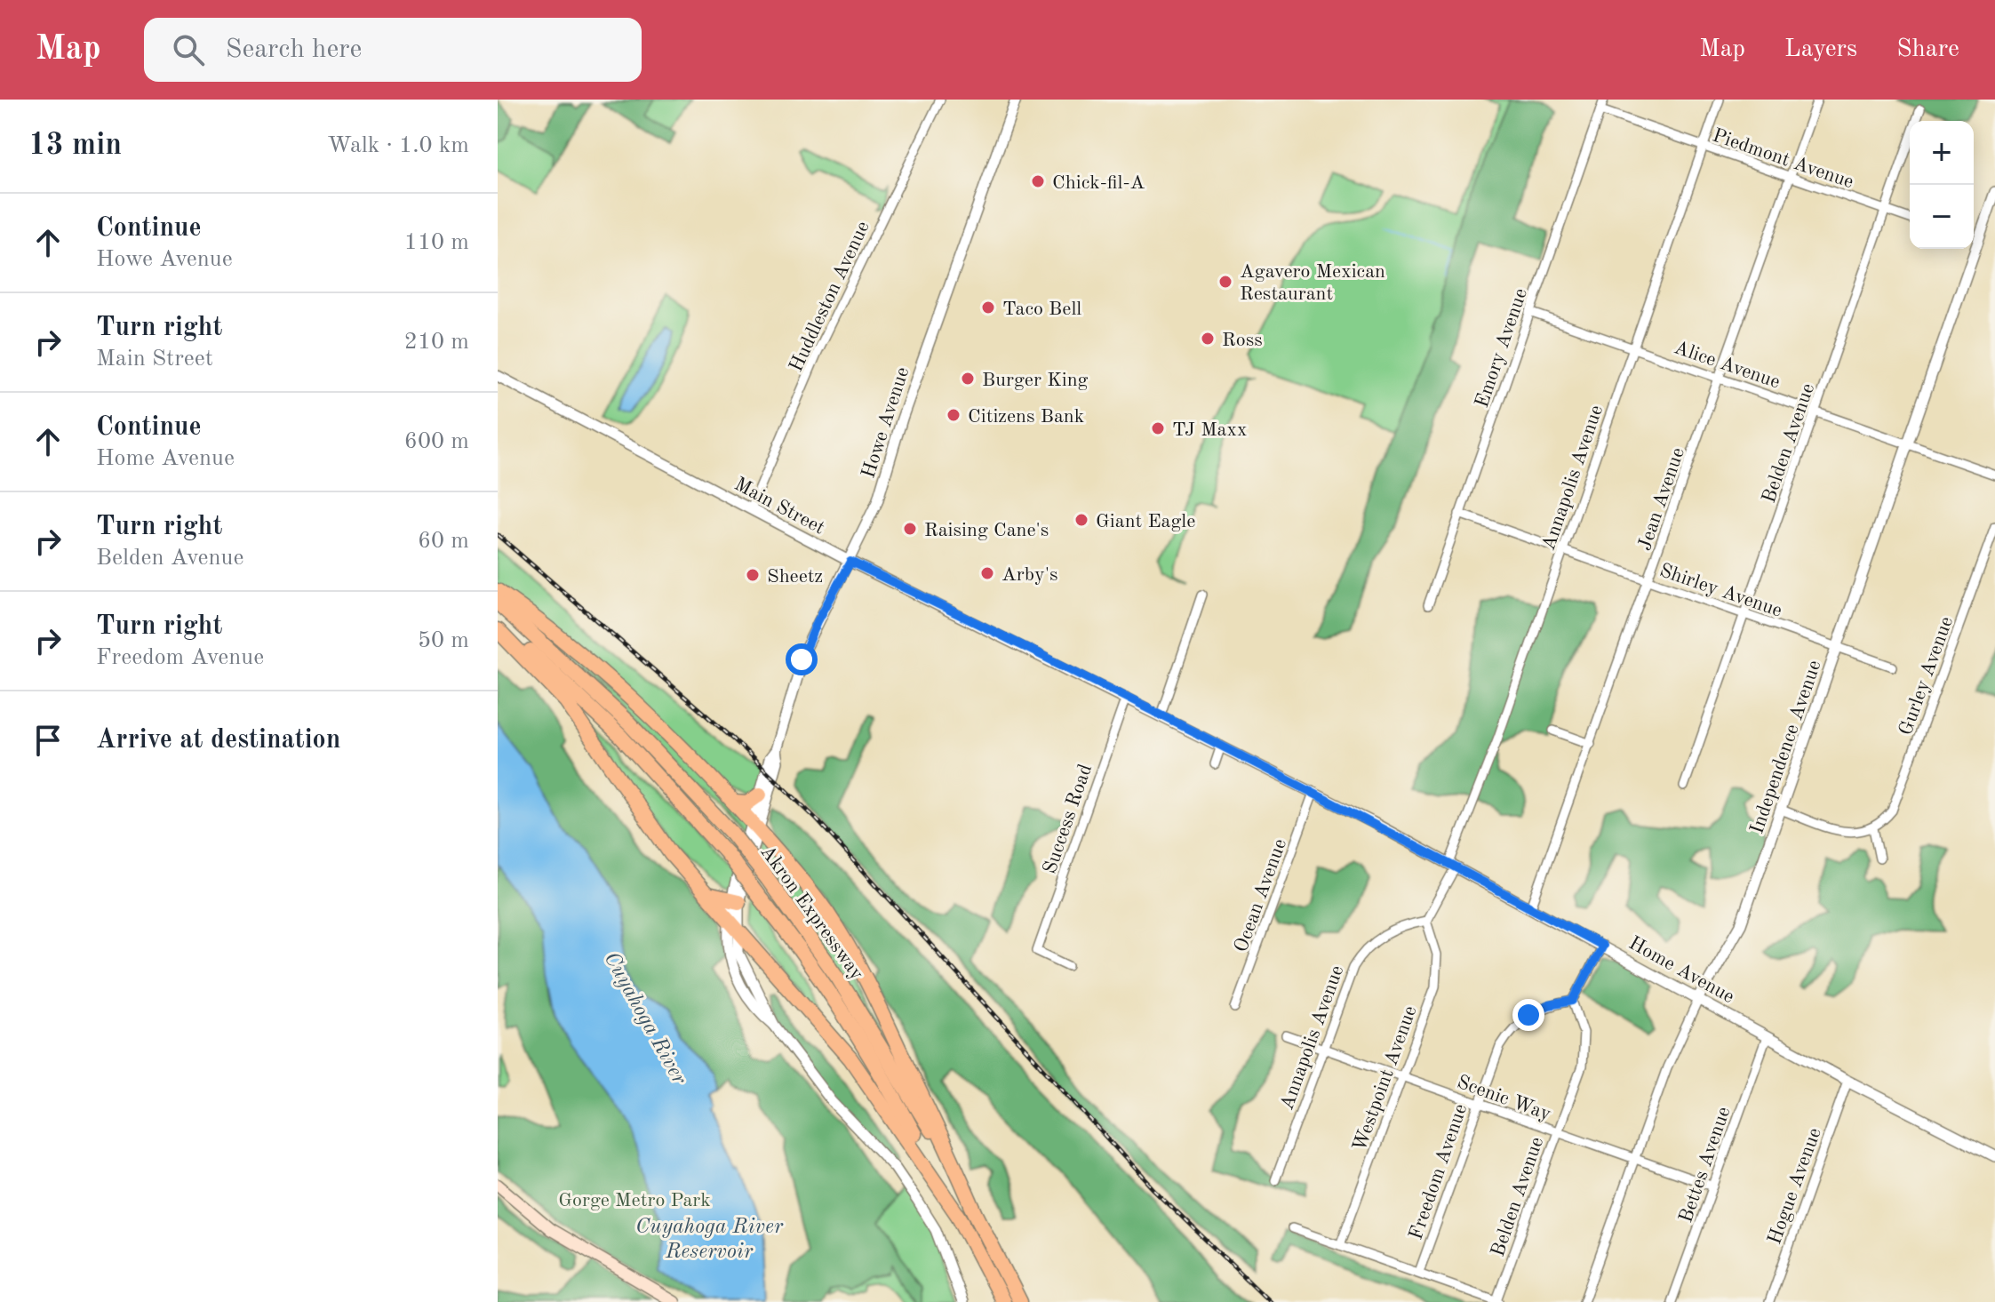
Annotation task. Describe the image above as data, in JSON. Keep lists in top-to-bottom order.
{
  "streets": {
    "highway": ["Akron Expressway"],
    "street": [
      "Piedmont Avenue",
      "Huddleston Avenue",
      "Emory Avenue",
      "Alice Avenue",
      "Howe Avenue",
      "Belden Avenue",
      "Annapolis Avenue",
      "Jean Avenue",
      "Main Street",
      "Shirley Avenue",
      "Gurley Avenue",
      "Independence Avenue",
      "Success Road",
      "Ocean Avenue",
      "Home Avenue",
      "Westpoint Avenue",
      "Scenic Way",
      "Bettes Avenue",
      "Freedom Avenue",
      "Hogue Avenue"
    ]
  },
  "crossings": [
    ["Piedmont Avenue", "Emory Avenue"],
    ["Piedmont Avenue", "Belden Avenue"],
    ["Piedmont Avenue", "Annapolis Avenue"],
    ["Piedmont Avenue", "Jean Avenue"],
    ["Huddleston Avenue", "Main Street"],
    ["Emory Avenue", "Alice Avenue"],
    ["Emory Avenue", "Shirley Avenue"],
    ["Alice Avenue", "Belden Avenue"],
    ["Alice Avenue", "Annapolis Avenue"],
    ["Alice Avenue", "Jean Avenue"],
    ["Alice Avenue", "Independence Avenue"],
    ["Howe Avenue", "Main Street"],
    ["Belden Avenue", "Shirley Avenue"],
    ["Belden Avenue", "Scenic Way"],
    ["Belden Avenue", "Freedom Avenue"],
    ["Annapolis Avenue", "Shirley Avenue"],
    ["Annapolis Avenue", "Home Avenue"],
    ["Annapolis Avenue", "Westpoint Avenue"],
    ["Annapolis Avenue", "Scenic Way"],
    ["Jean Avenue", "Shirley Avenue"],
    ["Jean Avenue", "Home Avenue"],
    ["Main Street", "Home Avenue"],
    ["Shirley Avenue", "Independence Avenue"],
    ["Independence Avenue", "Home Avenue"],
    ["Independence Avenue", "Scenic Way"],
    ["Success Road", "Home Avenue"],
    ["Ocean Avenue", "Home Avenue"],
    ["Home Avenue", "Bettes Avenue"],
    ["Home Avenue", "Hogue Avenue"],
    ["Westpoint Avenue", "Scenic Way"],
    ["Scenic Way", "Bettes Avenue"],
    ["Scenic Way", "Freedom Avenue"]
  ],
  "water": ["Cuyahoga River", "Cuyahoga River Reservoir"],
  "parks": ["Gorge Metro Park"],
  "places": [
    "Chick-fil-A",
    "Agavero Mexican Restaurant",
    "Taco Bell",
    "Ross",
    "Burger King",
    "Citizens Bank",
    "TJ Maxx",
    "Giant Eagle",
    "Raising Cane's",
    "Arby's",
    "Sheetz"
  ],
  "page": {
    "header": "Map",
    "search": "Search here",
    "nav": ["Map", "Layers", "Share"],
    "heading": ["13 min", "Walk · 1.0 km"],
    "map_buttons": ["+", "−"],
    "list": [
      ["Continue", "Howe Avenue", "110 m"],
      ["Turn right", "Main Street", "210 m"],
      ["Continue", "Home Avenue", "600 m"],
      ["Turn right", "Belden Avenue", "60 m"],
      ["Turn right", "Freedom Avenue", "50 m"],
      "Arrive at destination"
    ]
  }
}
